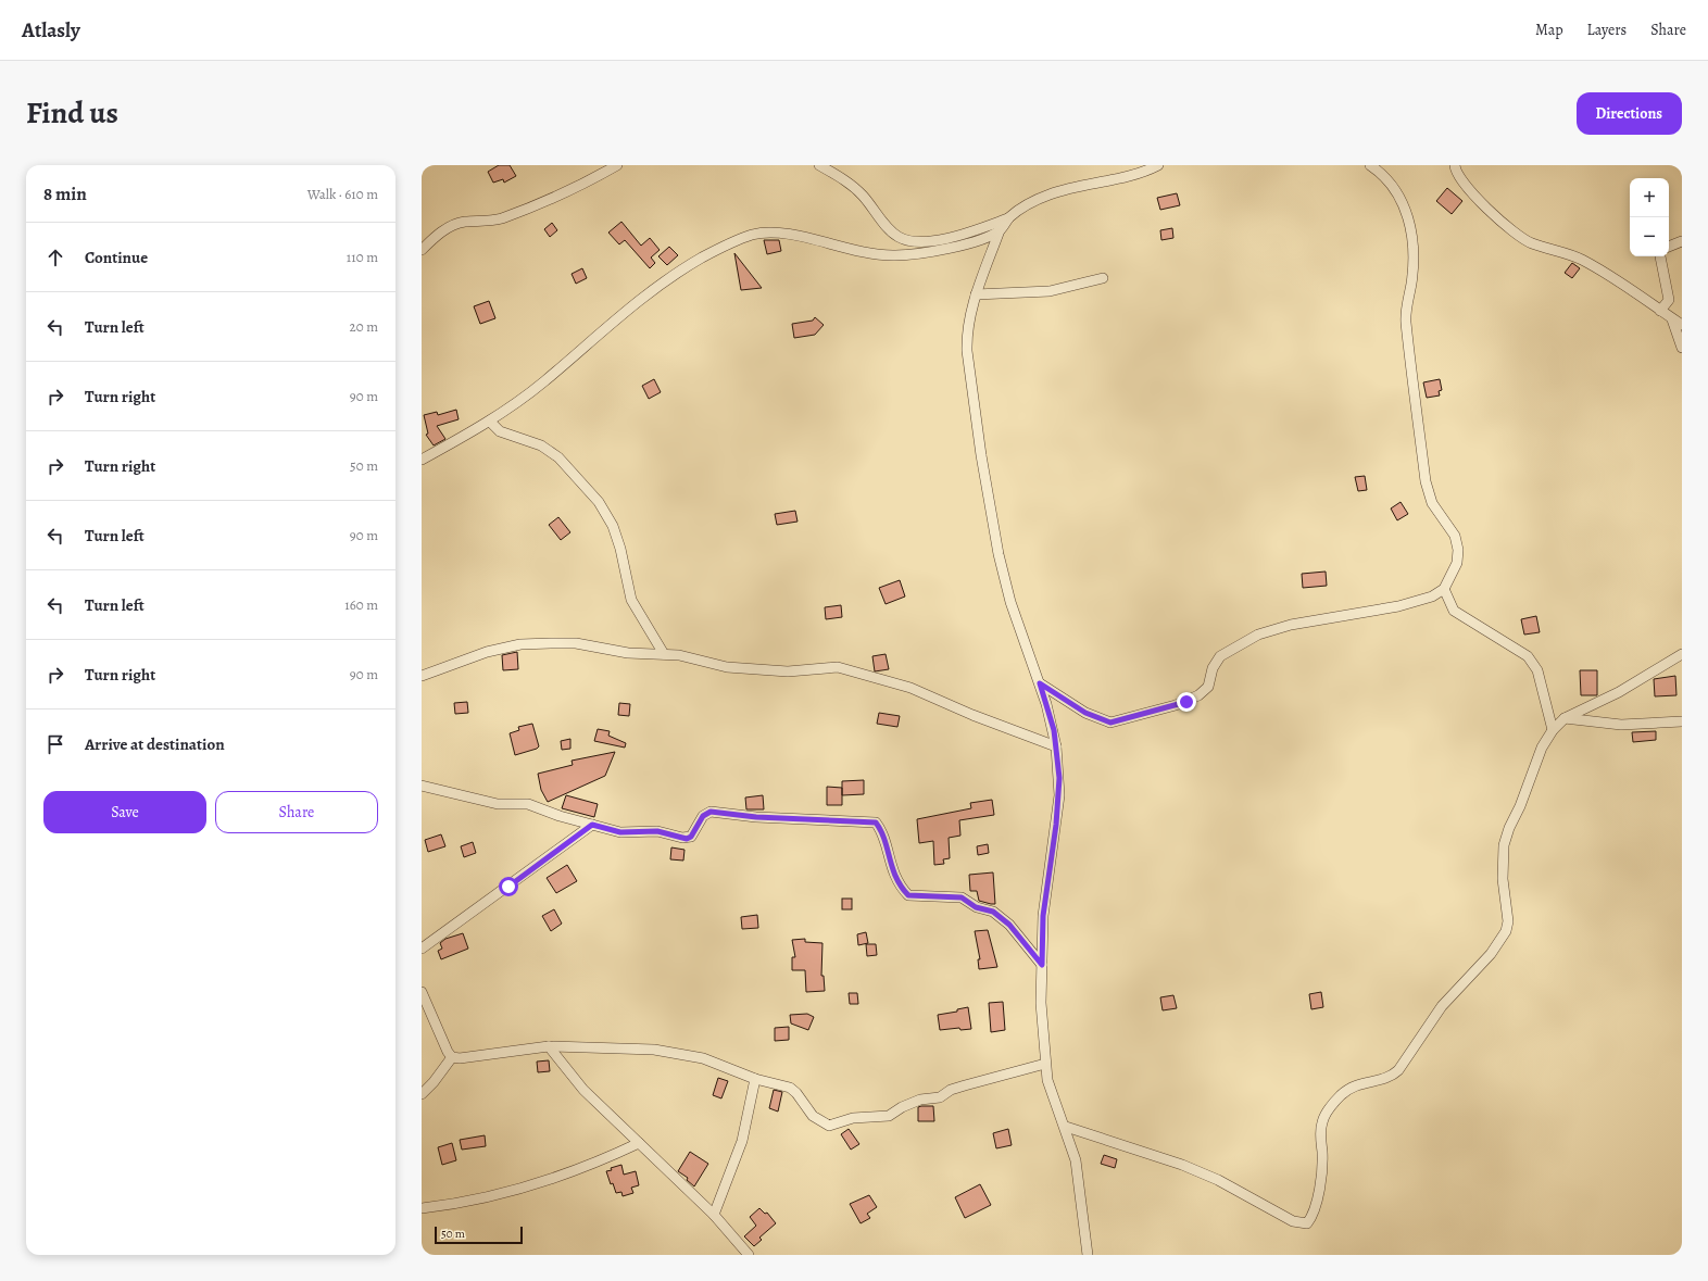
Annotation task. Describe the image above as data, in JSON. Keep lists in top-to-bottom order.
{
  "scale_bar": "50 m",
  "page": {
    "header": "Atlasly",
    "nav": ["Map", "Layers", "Share"],
    "title": "Find us",
    "buttons": [
      "Directions",
      ["Save", "Share"]
    ],
    "heading": ["8 min", "Walk · 610 m"],
    "map_buttons": ["+", "−"],
    "list": [
      ["Continue", "110 m"],
      ["Turn left", "20 m"],
      ["Turn right", "90 m"],
      ["Turn right", "50 m"],
      ["Turn left", "90 m"],
      ["Turn left", "160 m"],
      ["Turn right", "90 m"],
      "Arrive at destination"
    ],
    "scale": "50 m"
  }
}
